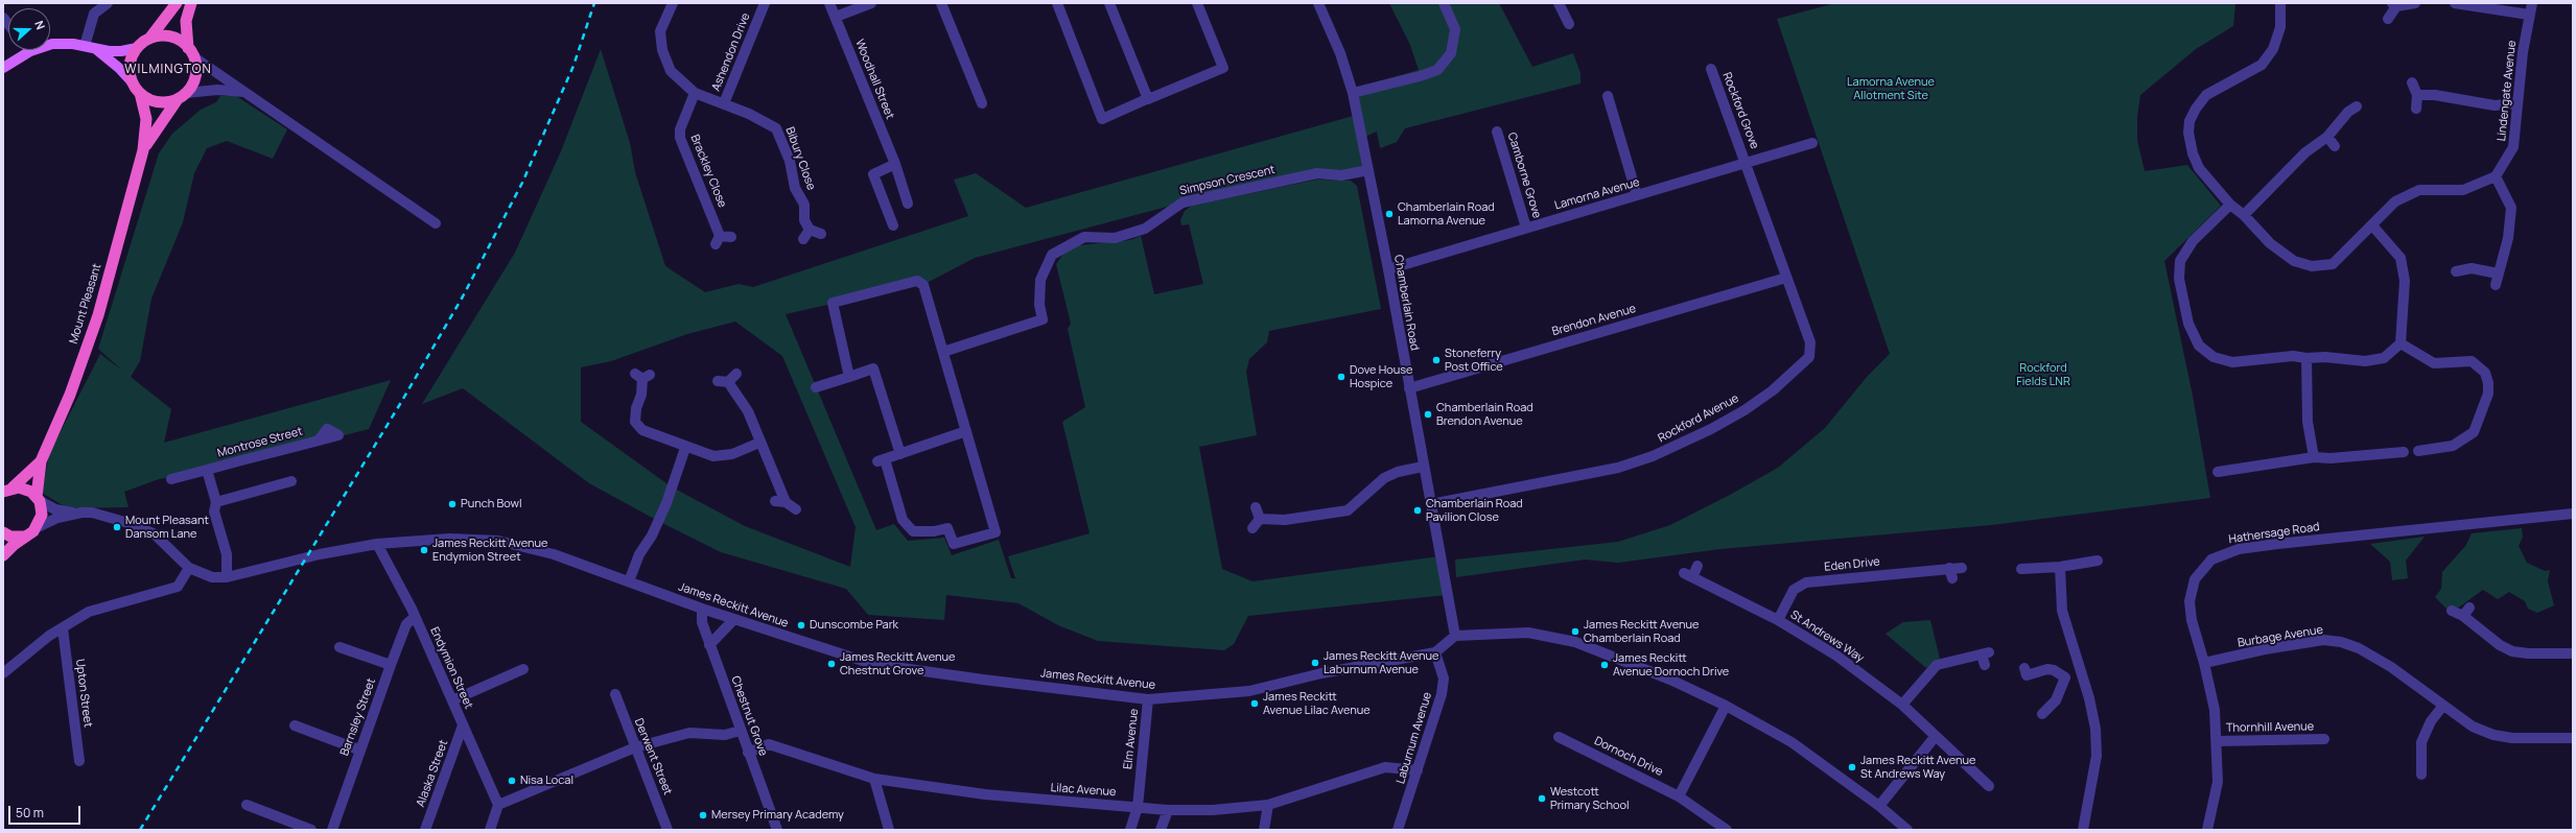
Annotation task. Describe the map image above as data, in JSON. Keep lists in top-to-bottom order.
{
  "streets": {
    "highway": ["Mount Pleasant"],
    "street": [
      "Ashendon Drive",
      "Woodhall Street",
      "Lindengate Avenue",
      "Rockford Grove",
      "Bibury Close",
      "Brackley Close",
      "Camborne Grove",
      "Simpson Crescent",
      "Lamorna Avenue",
      "Chamberlain Road",
      "Brendon Avenue",
      "Rockford Avenue",
      "Montrose Street",
      "Hathersage Road",
      "Eden Drive",
      "James Reckitt Avenue",
      "St Andrews Way",
      "Burbage Avenue",
      "Endymion Street",
      "Upton Street",
      "Chestnut Grove",
      "Barnsley Street",
      "Thornhill Avenue",
      "Laburnum Avenue",
      "Elm Avenue",
      "Derwent Street",
      "Dornoch Drive",
      "Alaska Street",
      "Lilac Avenue"
    ]
  },
  "crossings": [
    ["Ashendon Drive", "Bibury Close"],
    ["Ashendon Drive", "Brackley Close"],
    ["Rockford Grove", "Lamorna Avenue"],
    ["Rockford Grove", "Rockford Avenue"],
    ["Camborne Grove", "Lamorna Avenue"],
    ["Simpson Crescent", "Chamberlain Road"],
    ["Lamorna Avenue", "Chamberlain Road"],
    ["Lamorna Avenue", "Rockford Avenue"],
    ["Chamberlain Road", "Brendon Avenue"],
    ["Chamberlain Road", "Rockford Avenue"],
    ["Brendon Avenue", "Rockford Avenue"],
    ["Montrose Street", "James Reckitt Avenue"],
    ["Hathersage Road", "Burbage Avenue"],
    ["Hathersage Road", "Thornhill Avenue"],
    ["Eden Drive", "St Andrews Way"],
    ["James Reckitt Avenue", "Endymion Street"],
    ["James Reckitt Avenue", "Chestnut Grove"],
    ["James Reckitt Avenue", "Laburnum Avenue"],
    ["James Reckitt Avenue", "Elm Avenue"],
    ["Endymion Street", "Barnsley Street"],
    ["Endymion Street", "Alaska Street"],
    ["Chestnut Grove", "Lilac Avenue"],
    ["Laburnum Avenue", "Lilac Avenue"],
    ["Elm Avenue", "Lilac Avenue"]
  ],
  "districts": ["WILMINGTON"],
  "parks": ["Lamorna Avenue Allotment Site", "Rockford Fields LNR"],
  "places": [
    "Chamberlain Road Lamorna Avenue",
    "Stoneferry Post Office",
    "Dove House Hospice",
    "Chamberlain Road Brendon Avenue",
    "Punch Bowl",
    "Chamberlain Road Pavilion Close",
    "Mount Pleasant Dansom Lane",
    "James Reckitt Avenue Endymion Street",
    "Dunscombe Park",
    "James Reckitt Avenue Chamberlain Road",
    "James Reckitt Avenue Laburnum Avenue",
    "James Reckitt Avenue Chestnut Grove",
    "James Reckitt Avenue Dornoch Drive",
    "James Reckitt Avenue Lilac Avenue",
    "James Reckitt Avenue St Andrews Way",
    "Nisa Local",
    "Westcott Primary School",
    "Mersey Primary Academy"
  ],
  "scale_bar": "50 m",
  "north": "right"
}
